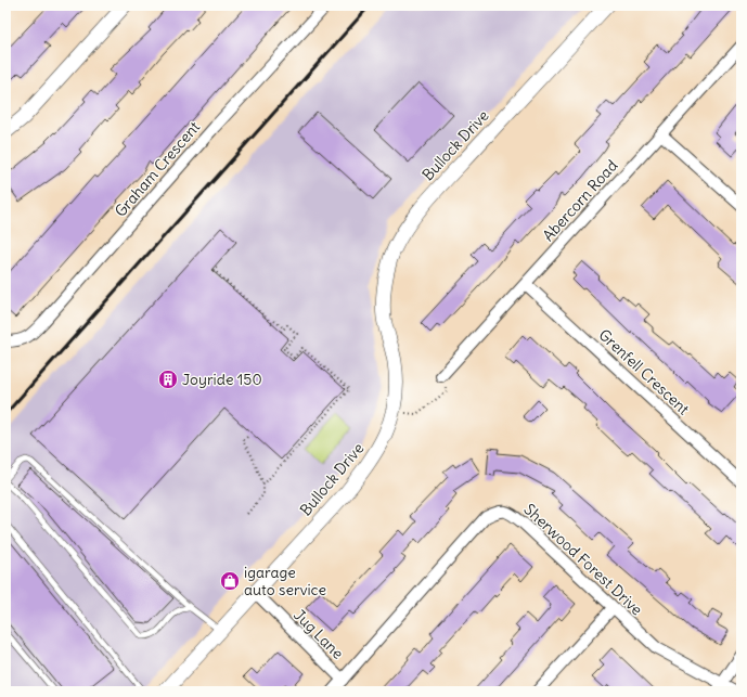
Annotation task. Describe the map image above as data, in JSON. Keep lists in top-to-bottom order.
{
  "streets": {
    "street": [
      "Bullock Drive",
      "Graham Crescent",
      "Abercorn Road",
      "Grenfell Crescent",
      "Sherwood Forest Drive",
      "Jug Lane"
    ]
  },
  "crossings": [
    ["Bullock Drive", "Jug Lane"],
    ["Abercorn Road", "Grenfell Crescent"],
    ["Sherwood Forest Drive", "Jug Lane"]
  ],
  "places": {
    "building": ["Joyride 150"],
    "shop": ["igarage auto service"]
  }
}
